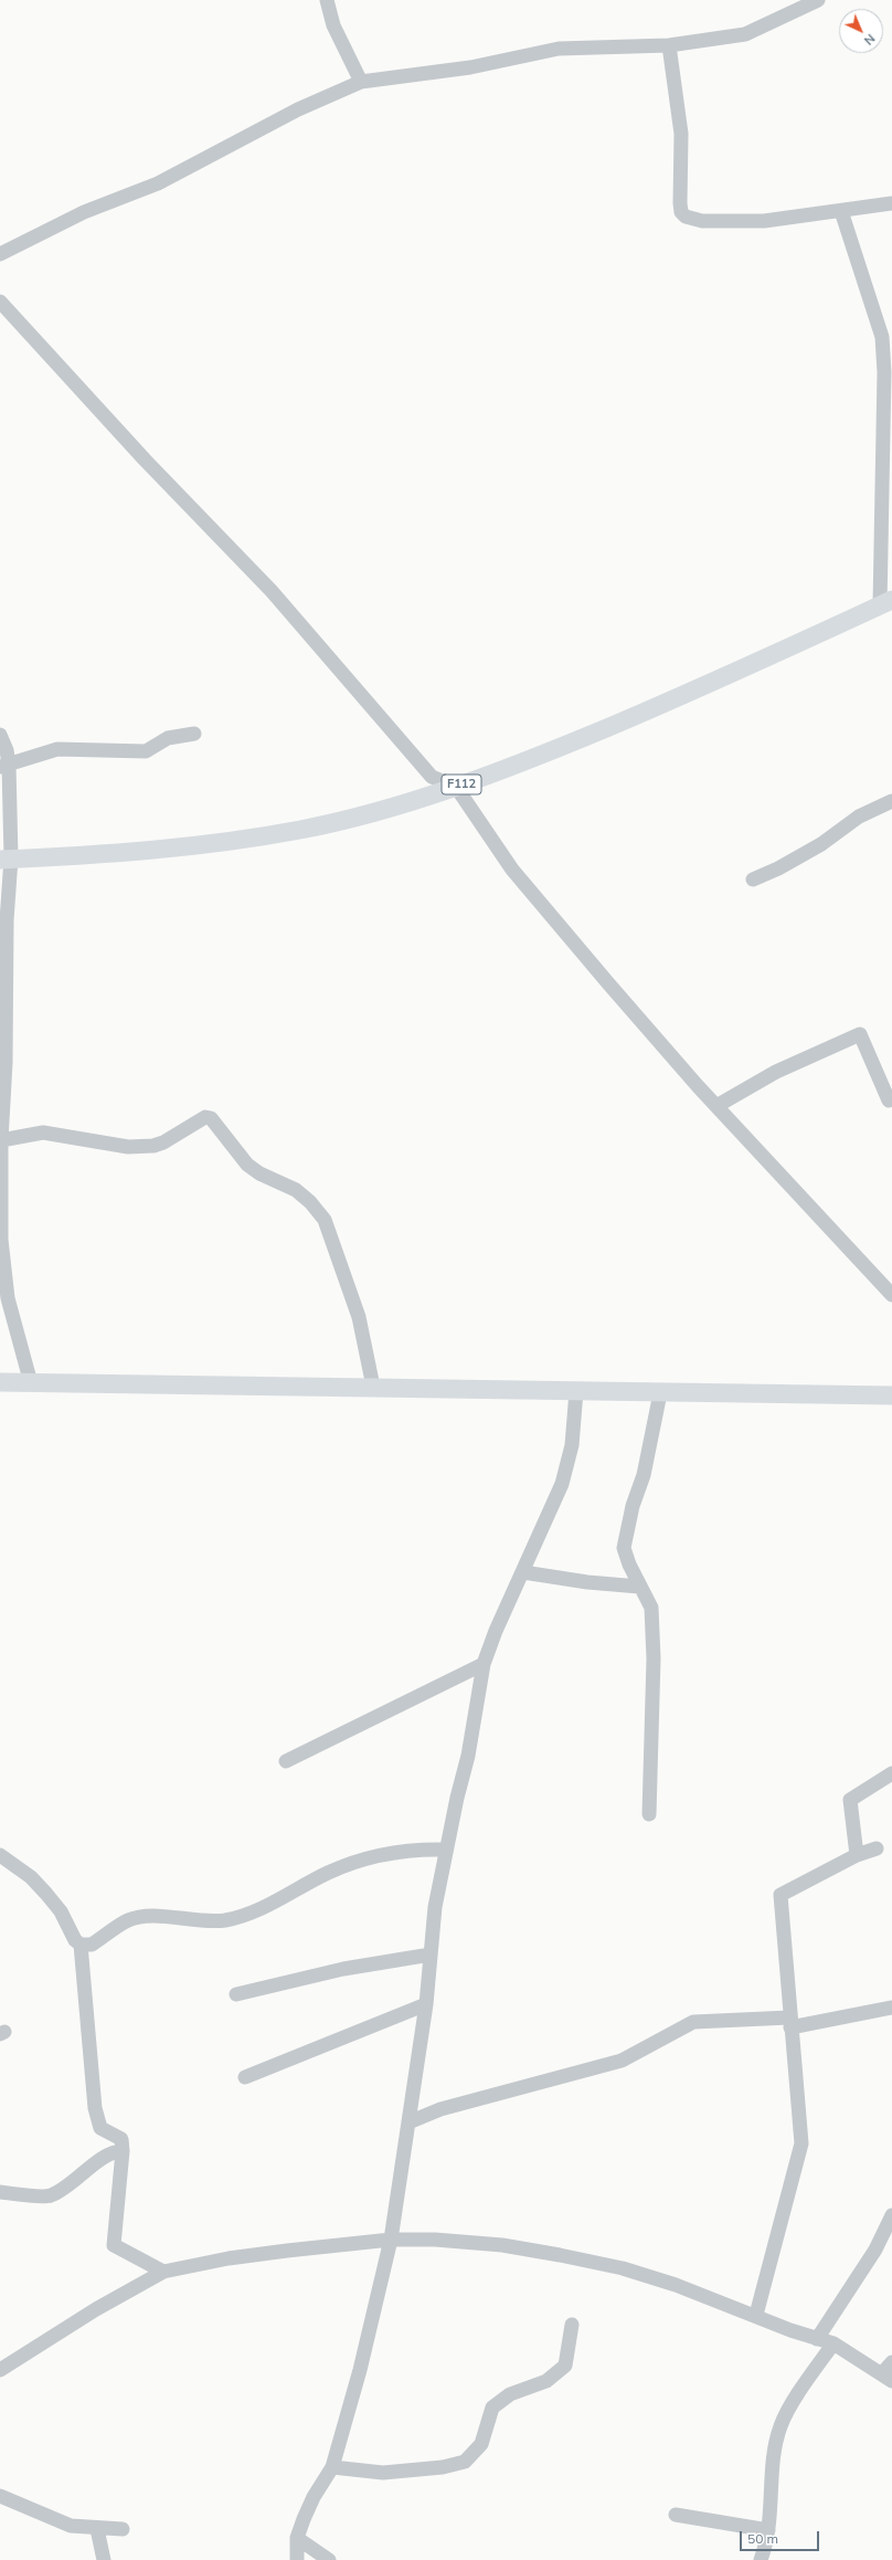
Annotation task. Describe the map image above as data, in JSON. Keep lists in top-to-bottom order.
{
  "streets": {
    "main road": ["F112"]
  },
  "scale_bar": "50 m",
  "north": "bottom right"
}
